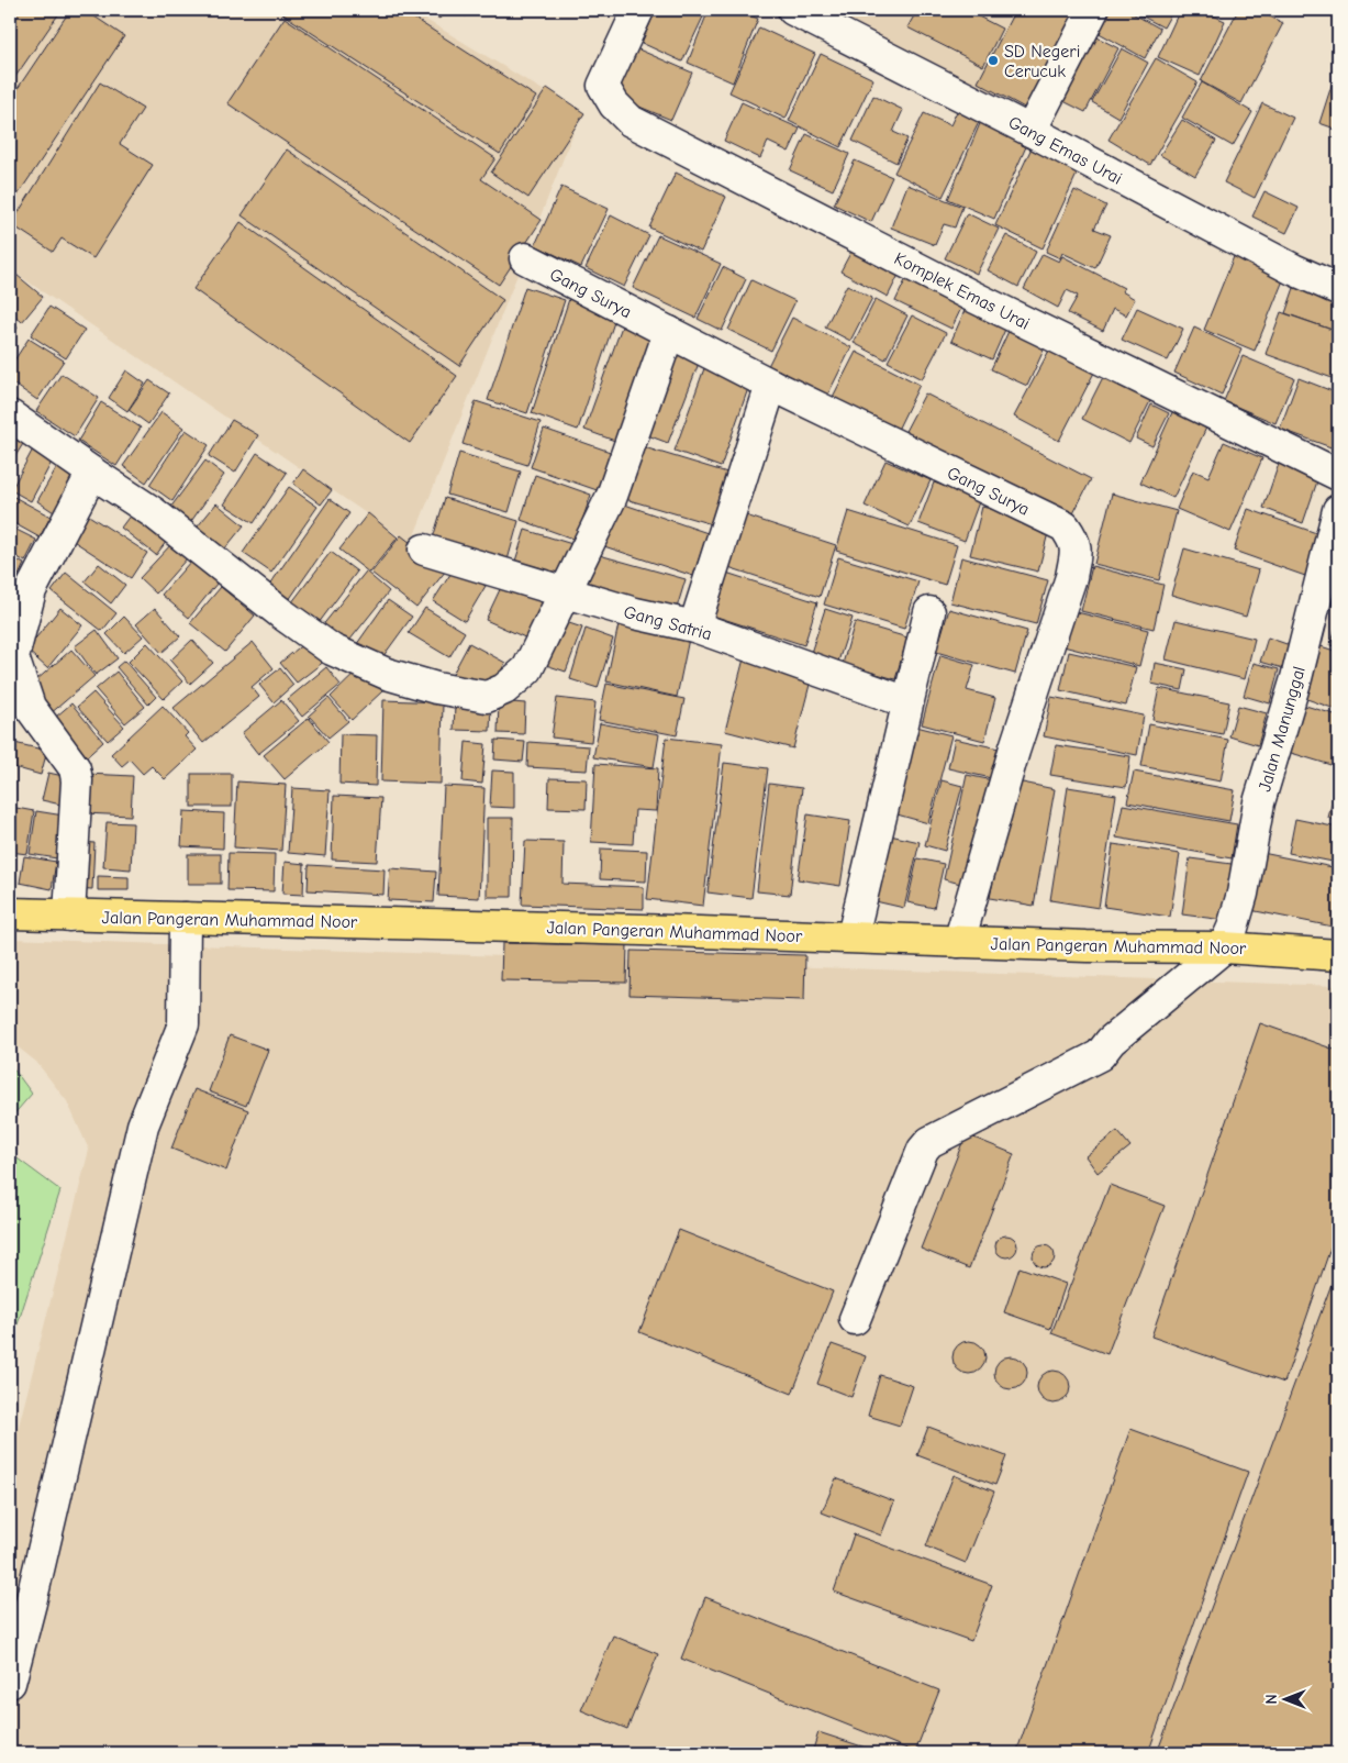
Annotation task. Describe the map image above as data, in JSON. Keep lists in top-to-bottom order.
{
  "streets": {
    "main road": ["Jalan Pangeran Muhammad Noor"],
    "street": [
      "Gang Emas Urai",
      "Komplek Emas Urai",
      "Gang Surya",
      "Gang Satria",
      "Jalan Manunggal"
    ]
  },
  "crossings": [
    ["Gang Surya", "Jalan Pangeran Muhammad Noor"],
    ["Jalan Manunggal", "Jalan Pangeran Muhammad Noor"]
  ],
  "places": ["SD Negeri Cerucuk"],
  "north": "left"
}
